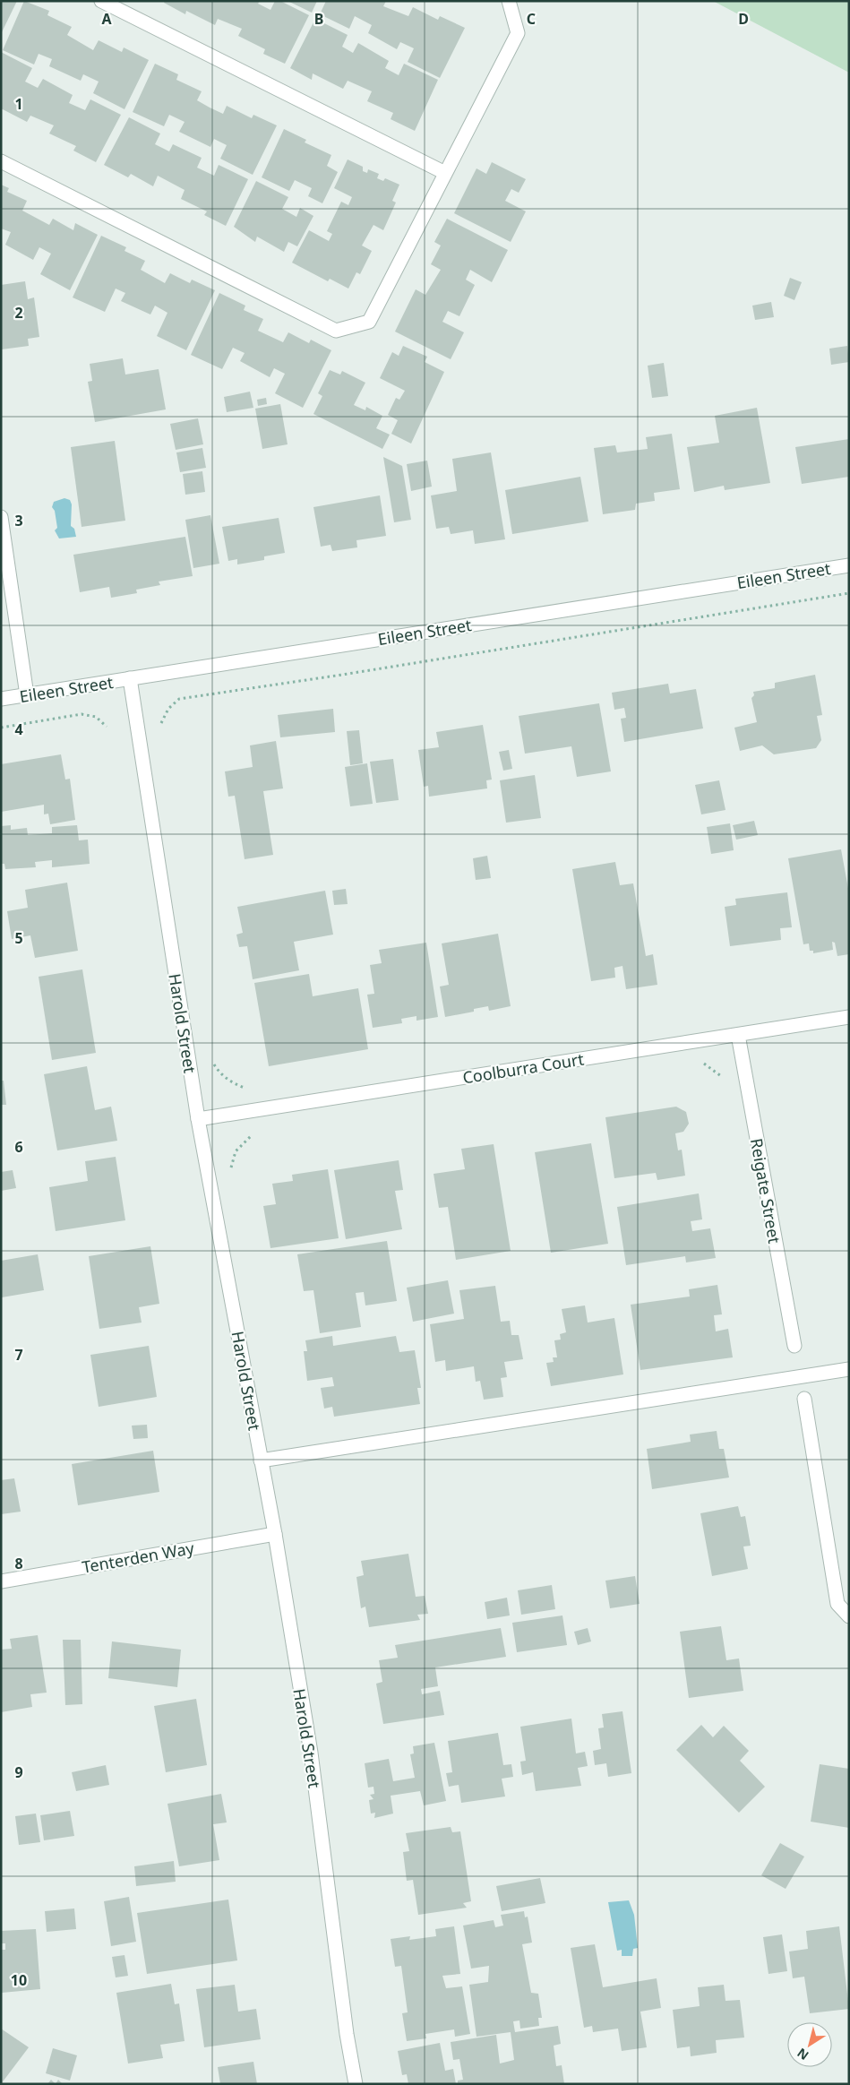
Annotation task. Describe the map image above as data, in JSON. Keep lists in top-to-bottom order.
{
  "streets": {
    "street": [
      "Eileen Street",
      "Harold Street",
      "Coolburra Court",
      "Reigate Street",
      "Tenterden Way"
    ]
  },
  "crossings": [
    ["Eileen Street", "Harold Street"],
    ["Harold Street", "Coolburra Court"],
    ["Harold Street", "Tenterden Way"],
    ["Coolburra Court", "Reigate Street"]
  ],
  "north": "bottom left",
  "grid": {
    "columns": [
      "A",
      "B",
      "C",
      "D"
    ],
    "rows": [
      "1",
      "2",
      "3",
      "4",
      "5",
      "6",
      "7",
      "8",
      "9",
      "10"
    ]
  }
}
